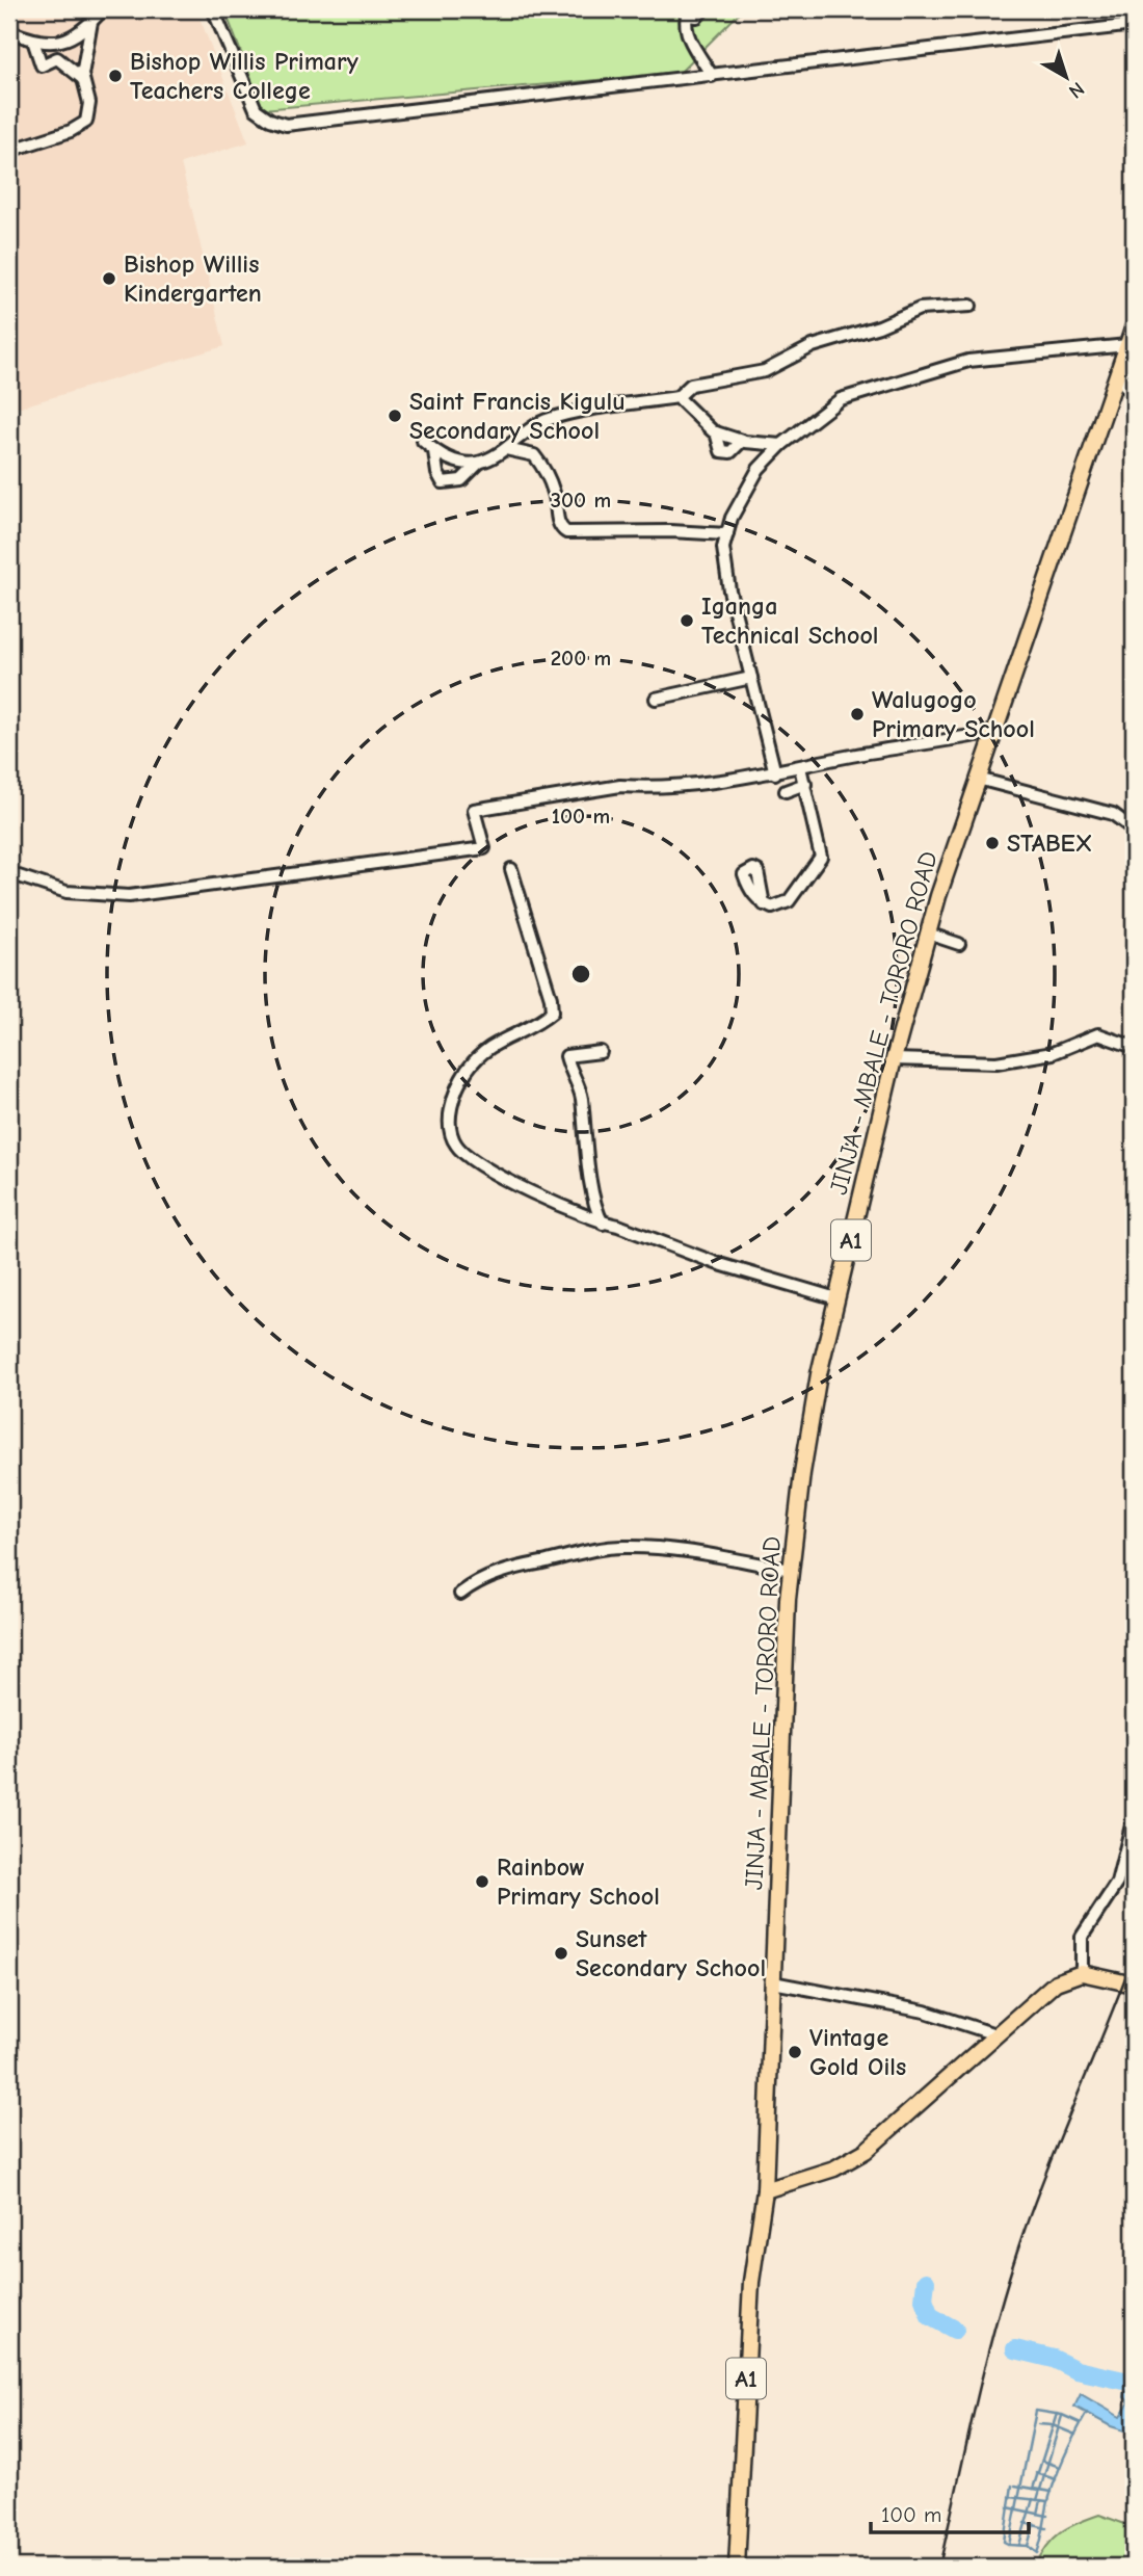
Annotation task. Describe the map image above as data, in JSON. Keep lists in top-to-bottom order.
{
  "streets": {
    "main road": ["JINJA - MBALE - TORORO ROAD", "A1"]
  },
  "crossings": [
    ["JINJA - MBALE - TORORO ROAD", "A1"]
  ],
  "places": [
    "Bishop Willis Primary Teachers College",
    "Bishop Willis Kindergarten",
    "Saint Francis Kigulu Secondary School",
    "Iganga Technical School",
    "Walugogo Primary School",
    "STABEX",
    "Rainbow Primary School",
    "Sunset Secondary School",
    "Vintage Gold Oils"
  ],
  "scale_bar": "100 m",
  "north": "bottom right",
  "rings": ["300 m", "200 m", "100 m"]
}
